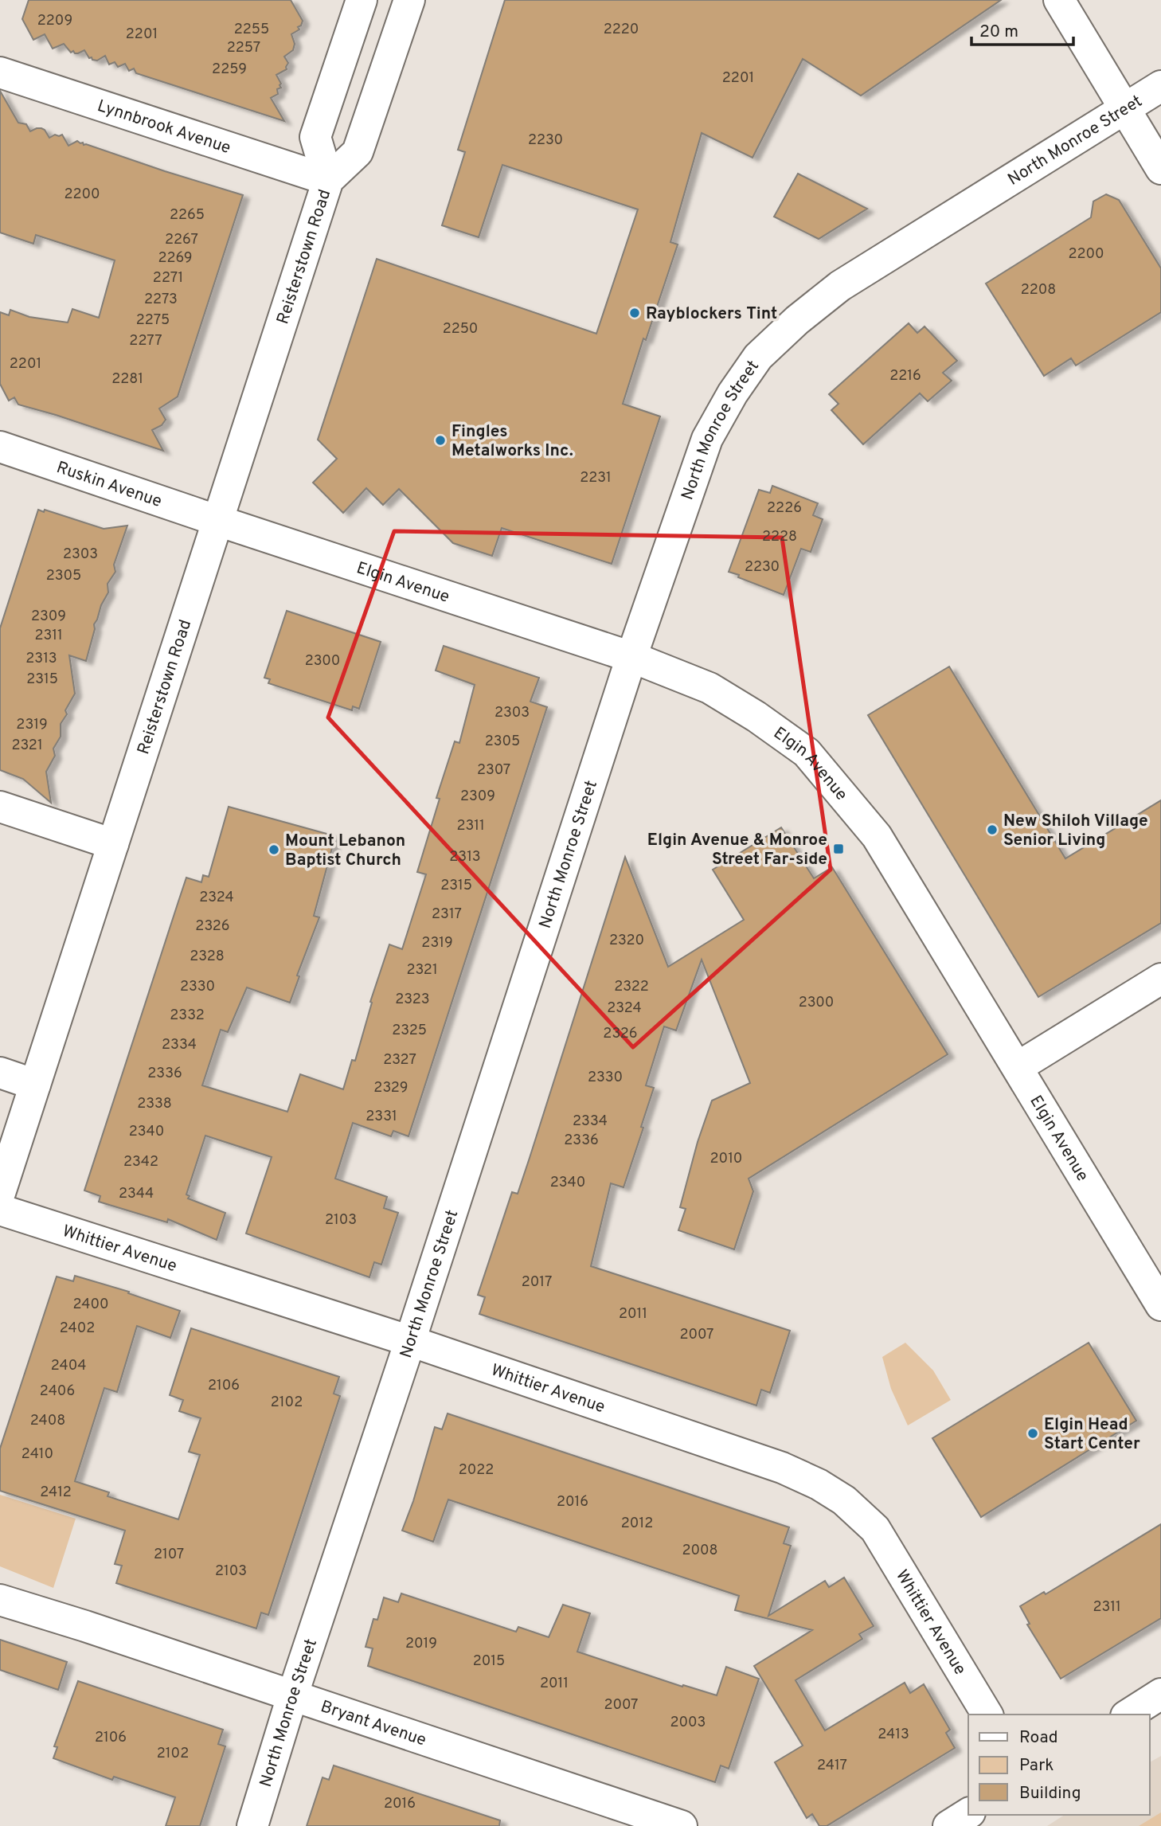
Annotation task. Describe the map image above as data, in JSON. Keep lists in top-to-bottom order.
{
  "streets": {
    "street": [
      "Lynnbrook Avenue",
      "North Monroe Street",
      "Reisterstown Road",
      "Ruskin Avenue",
      "Elgin Avenue",
      "Whittier Avenue",
      "Bryant Avenue"
    ]
  },
  "crossings": [
    ["Lynnbrook Avenue", "Reisterstown Road"],
    ["North Monroe Street", "Elgin Avenue"],
    ["North Monroe Street", "Whittier Avenue"],
    ["North Monroe Street", "Bryant Avenue"],
    ["Reisterstown Road", "Ruskin Avenue"],
    ["Reisterstown Road", "Elgin Avenue"],
    ["Ruskin Avenue", "Elgin Avenue"]
  ],
  "places": {
    "other": [
      "Rayblockers Tint",
      "Fingles Metalworks Inc.",
      "New Shiloh Village Senior Living",
      "Mount Lebanon Baptist Church",
      "Elgin Head Start Center"
    ],
    "transit": ["Elgin Avenue & Monroe Street Far-side"]
  },
  "house_numbers": [
    "2209",
    "2255",
    "2220",
    "2201",
    "2257",
    "2259",
    "2201",
    "2230",
    "2200",
    "2265",
    "2267",
    "2200",
    "2269",
    "2271",
    "2208",
    "2273",
    "2275",
    "2250",
    "2277",
    "2201",
    "2216",
    "2281",
    "2231",
    "2226",
    "2228",
    "2303",
    "2230",
    "2305",
    "2309",
    "2311",
    "2313",
    "2300",
    "2315",
    "2303",
    "2319",
    "2305",
    "2321",
    "2307",
    "2309",
    "2311",
    "2313",
    "2315",
    "2324",
    "2317",
    "2326",
    "2320",
    "2319",
    "2328",
    "2321",
    "2330",
    "2322",
    "2323",
    "2300",
    "2324",
    "2332",
    "2325",
    "2326",
    "2334",
    "2327",
    "2336",
    "2330",
    "2329",
    "2338",
    "2331",
    "2334",
    "2340",
    "2336",
    "2010",
    "2342",
    "2340",
    "2344",
    "2103",
    "2017",
    "2400",
    "2011",
    "2402",
    "2007",
    "2404",
    "2106",
    "2406",
    "2102",
    "2408",
    "2410",
    "2022",
    "2412",
    "2016",
    "2012",
    "2008",
    "2107",
    "2103",
    "2311",
    "2019",
    "2015",
    "2011",
    "2007",
    "2003",
    "2413",
    "2106",
    "2102",
    "2417",
    "2016"
  ],
  "legend": ["Road", "Park", "Building"],
  "scale_bar": "20 m"
}
